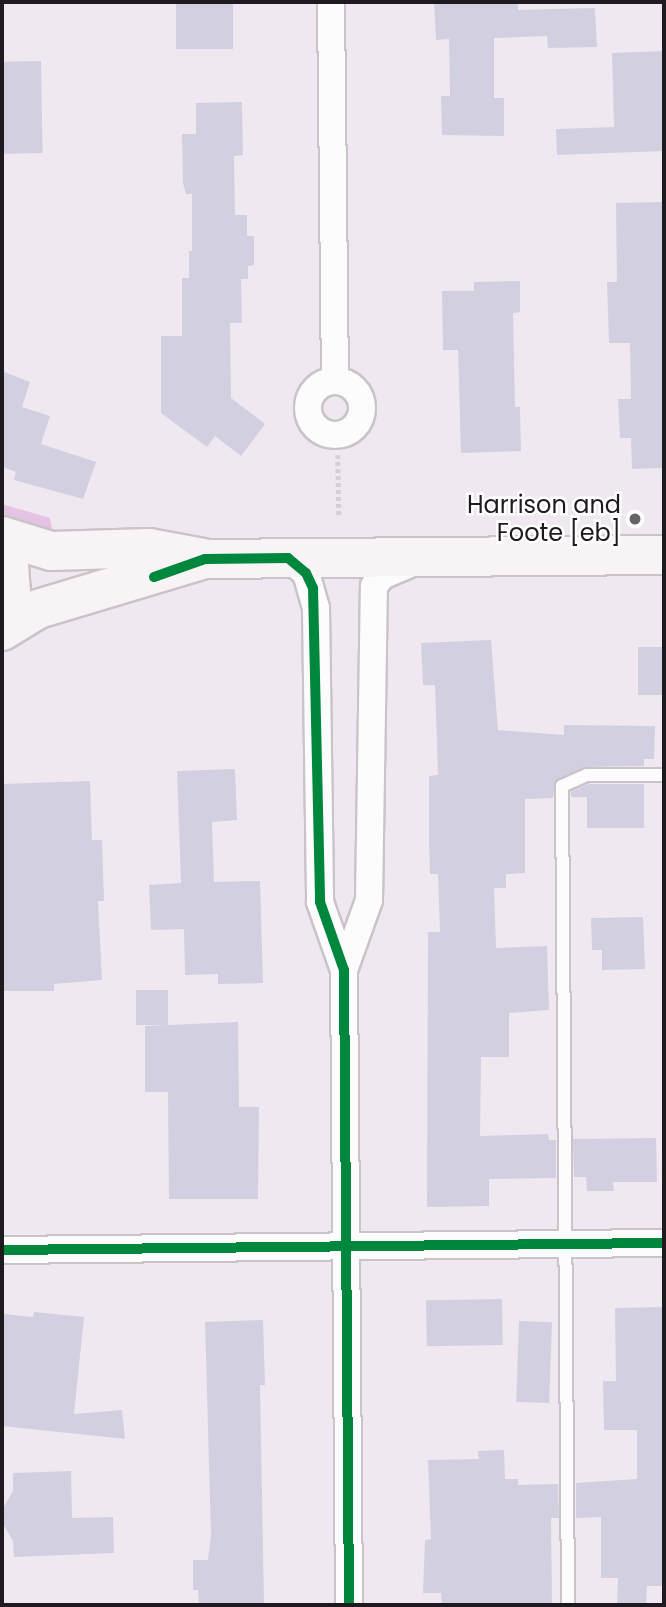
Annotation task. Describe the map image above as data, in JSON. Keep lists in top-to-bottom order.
{
  "places": ["Harrison and Foote [eb]"]
}
